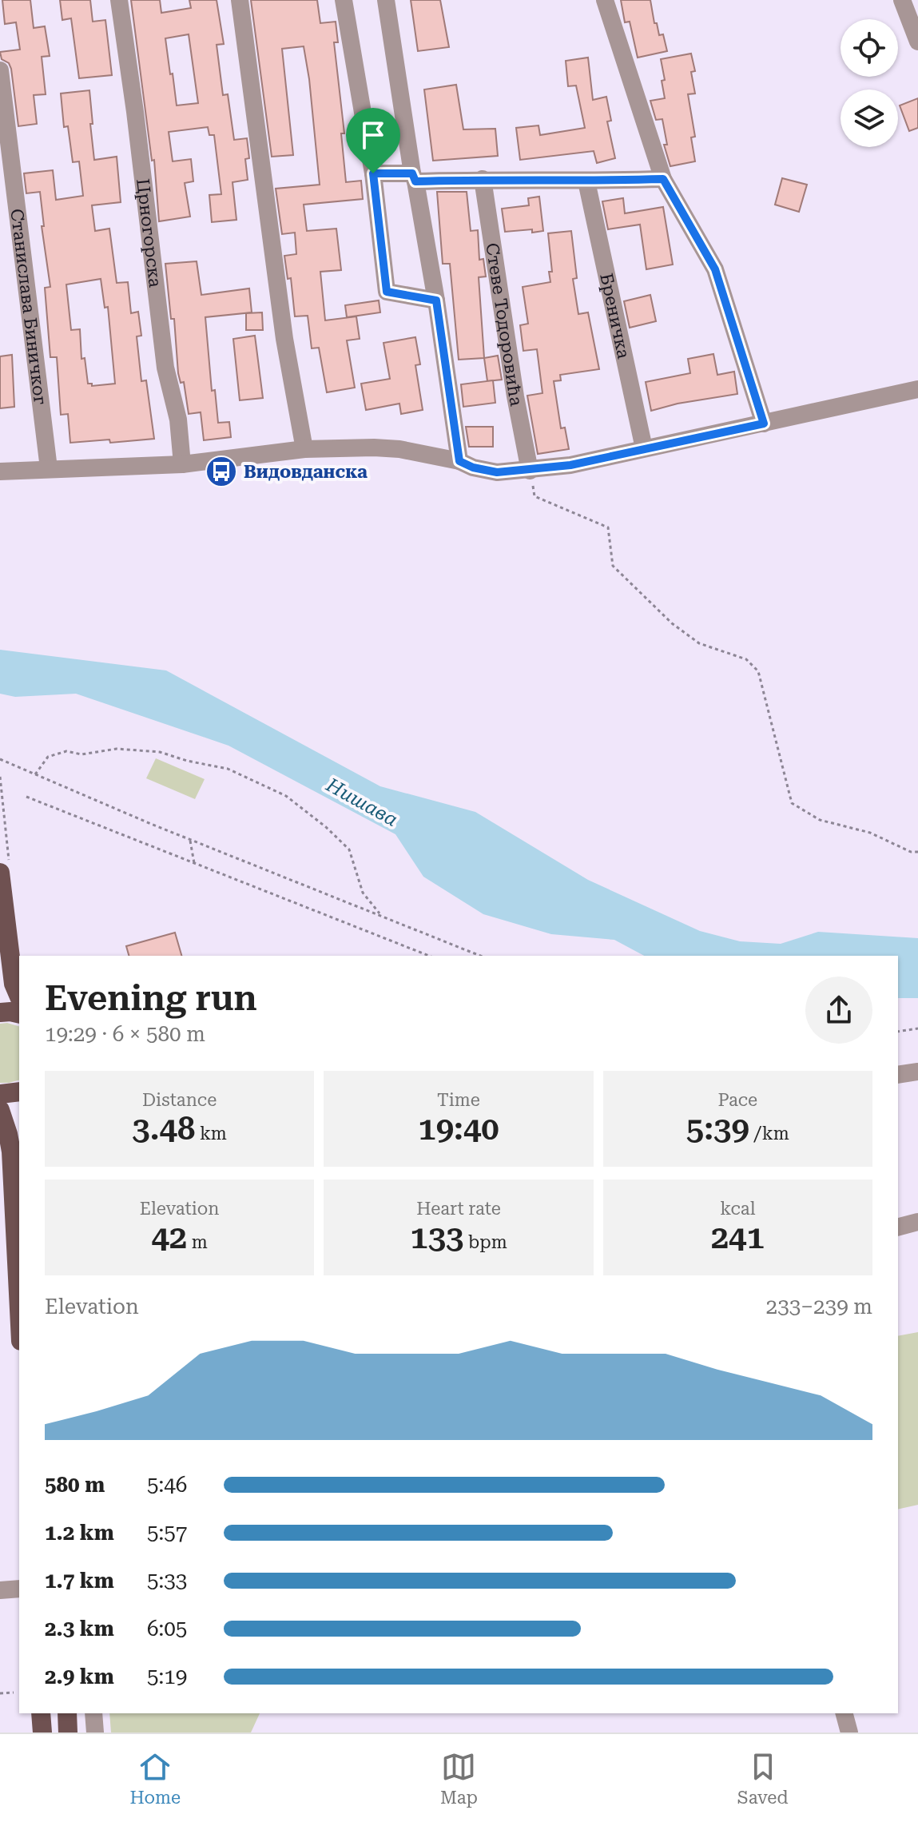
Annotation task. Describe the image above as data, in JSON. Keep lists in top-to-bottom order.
{
  "streets": {
    "street": [
      "Црногорска",
      "Станислава Биничког",
      "Бреничка",
      "Стеве Тодоровића"
    ]
  },
  "water": ["Нишава"],
  "places": {
    "bus stop": ["Видовданска"]
  },
  "page": {
    "heading": ["Evening run", "19:29 · 6 × 580 m"],
    "stats": [
      ["Distance", "3.48 km"],
      ["Time", "19:40"],
      ["Pace", "5:39 /km"],
      ["Elevation", "42 m"],
      ["Heart rate", "133 bpm"],
      ["kcal", "241"]
    ],
    "chart": ["Elevation", "233–239 m"],
    "list": [
      {
        "name": "580 m",
        "note": "5:46"
      },
      {
        "name": "1.2 km",
        "note": "5:57"
      },
      {
        "name": "1.7 km",
        "note": "5:33"
      },
      {
        "name": "2.3 km",
        "note": "6:05"
      },
      {
        "name": "2.9 km",
        "note": "5:19"
      }
    ],
    "tabs": ["Home", "Map", "Saved"]
  }
}
